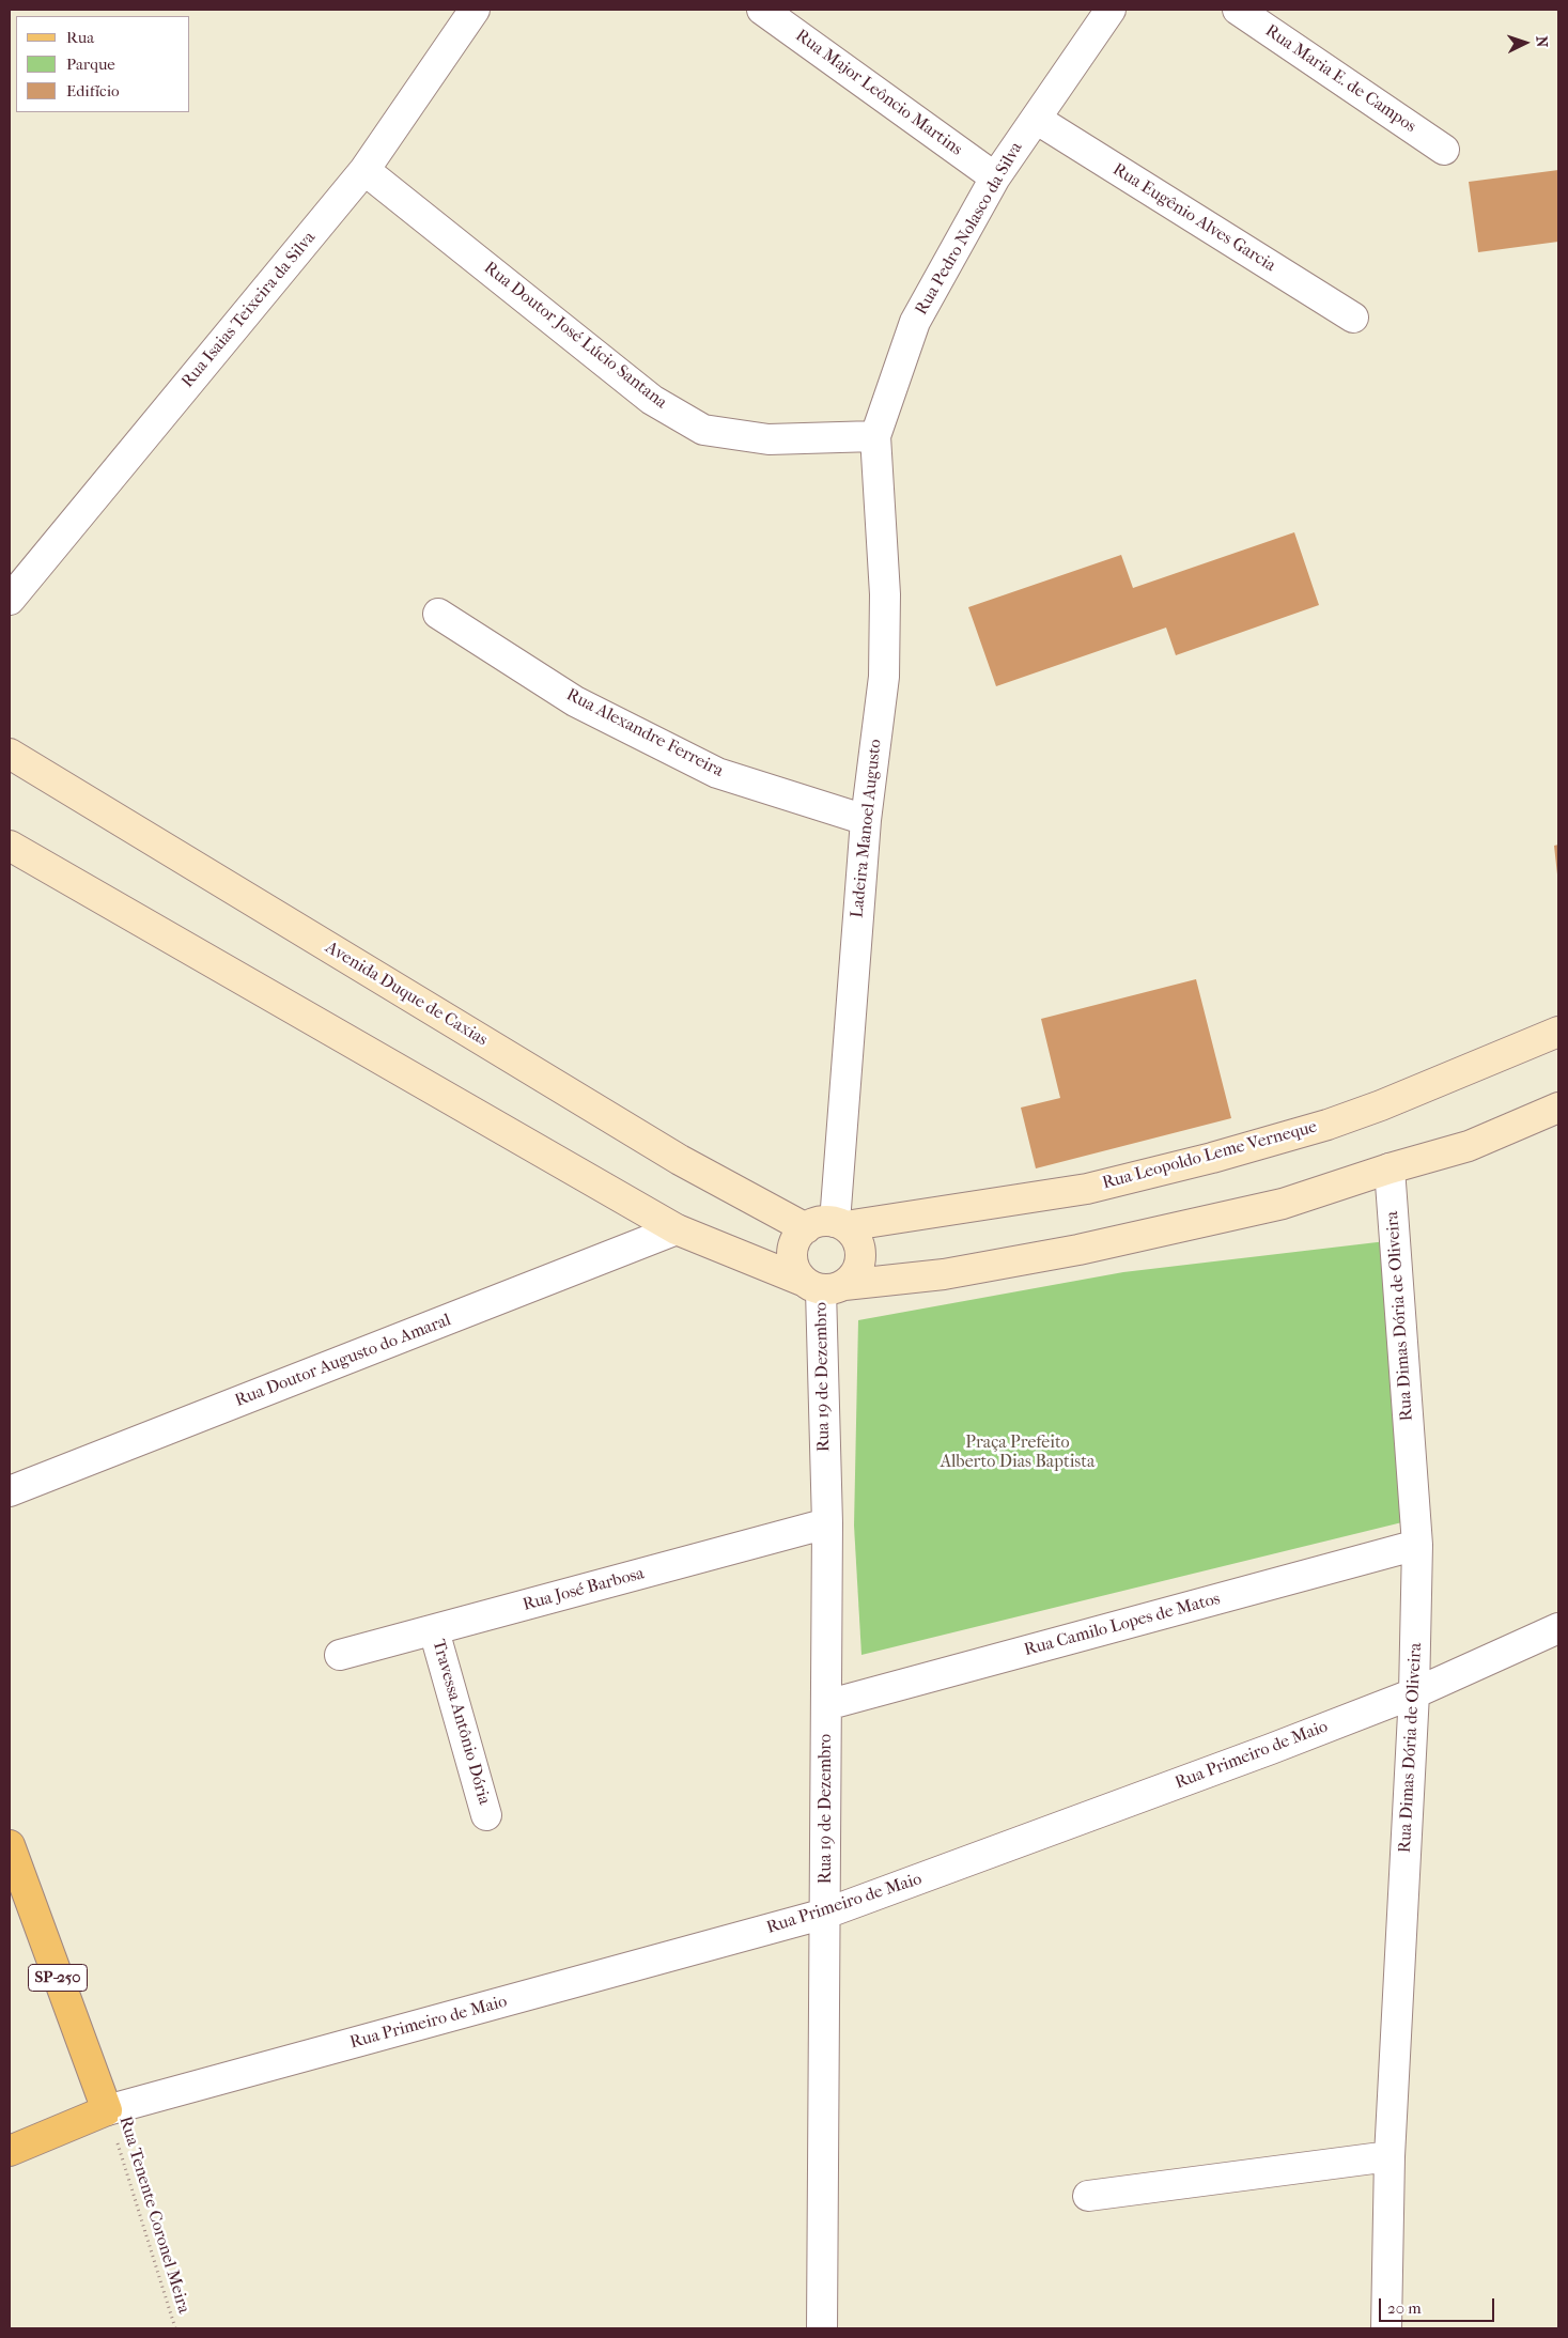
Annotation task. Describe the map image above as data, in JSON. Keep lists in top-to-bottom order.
{
  "streets": {
    "main road": ["Avenida Duque de Caxias", "Rua Leopoldo Leme Verneque", "SP-250"],
    "street": [
      "Rua Maria E. de Campos",
      "Rua Major Leôncio Martins",
      "Rua Eugênio Alves Garcia",
      "Rua Pedro Nolasco da Silva",
      "Rua Isaias Teixeira da Silva",
      "Rua Doutor José Lúcio Santana",
      "Rua Alexandre Ferreira",
      "Ladeira Manoel Augusto",
      "Rua Dimas Dória de Oliveira",
      "Rua Doutor Augusto do Amaral",
      "Rua 19 de Dezembro",
      "Rua José Barbosa",
      "Rua Camilo Lopes de Matos",
      "Travessa Antônio Dória",
      "Rua Primeiro de Maio"
    ],
    "path": ["Rua Tenente Coronel Meira"]
  },
  "crossings": [
    ["Rua Major Leôncio Martins", "Rua Pedro Nolasco da Silva"],
    ["Rua Eugênio Alves Garcia", "Rua Pedro Nolasco da Silva"],
    ["Rua Pedro Nolasco da Silva", "Rua Doutor José Lúcio Santana"],
    ["Rua Pedro Nolasco da Silva", "Ladeira Manoel Augusto"],
    ["Rua Isaias Teixeira da Silva", "Rua Doutor José Lúcio Santana"],
    ["Rua Doutor José Lúcio Santana", "Ladeira Manoel Augusto"],
    ["Rua Alexandre Ferreira", "Ladeira Manoel Augusto"],
    ["Ladeira Manoel Augusto", "Avenida Duque de Caxias"],
    ["Ladeira Manoel Augusto", "Rua Leopoldo Leme Verneque"],
    ["Ladeira Manoel Augusto", "Rua 19 de Dezembro"],
    ["Avenida Duque de Caxias", "Rua Leopoldo Leme Verneque"],
    ["Avenida Duque de Caxias", "Rua 19 de Dezembro"],
    ["Rua Leopoldo Leme Verneque", "Rua 19 de Dezembro"],
    ["Rua Dimas Dória de Oliveira", "Rua Camilo Lopes de Matos"],
    ["Rua Dimas Dória de Oliveira", "Rua Primeiro de Maio"],
    ["Rua 19 de Dezembro", "Rua José Barbosa"],
    ["Rua 19 de Dezembro", "Rua Camilo Lopes de Matos"],
    ["Rua 19 de Dezembro", "Rua Primeiro de Maio"],
    ["Rua José Barbosa", "Travessa Antônio Dória"],
    ["Rua Primeiro de Maio", "SP-250"],
    ["Rua Primeiro de Maio", "Rua Tenente Coronel Meira"],
    ["SP-250", "Rua Tenente Coronel Meira"]
  ],
  "parks": ["Praça Prefeito Alberto Dias Baptista"],
  "legend": ["Rua", "Parque", "Edifício"],
  "scale_bar": "20 m",
  "north": "right"
}
